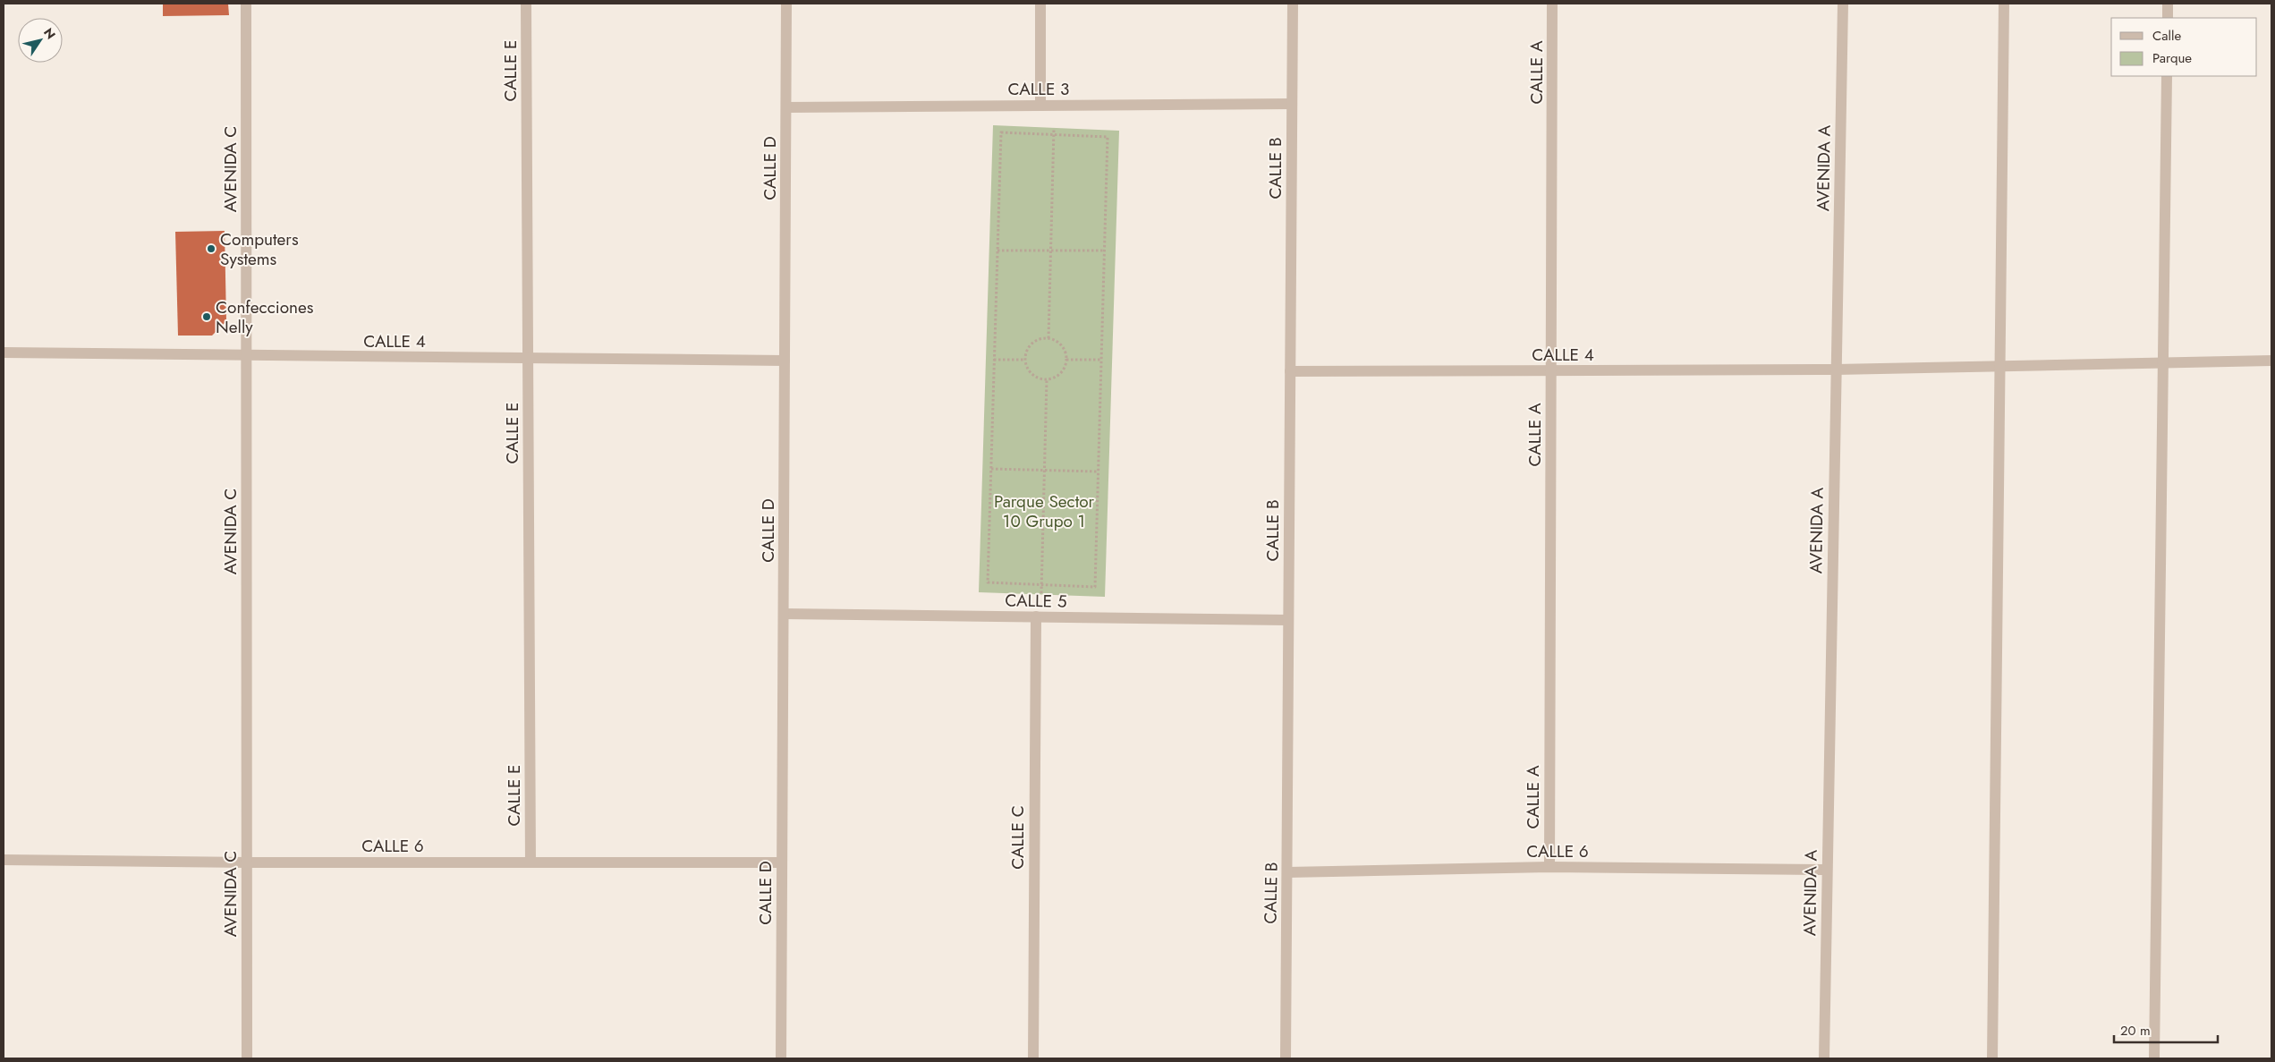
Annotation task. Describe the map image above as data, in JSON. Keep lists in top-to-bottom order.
{
  "streets": {
    "street": [
      "CALLE E",
      "CALLE A",
      "CALLE 3",
      "CALLE D",
      "CALLE B",
      "AVENIDA A",
      "AVENIDA C",
      "CALLE 4",
      "CALLE 5",
      "CALLE C",
      "CALLE 6"
    ]
  },
  "crossings": [
    ["CALLE E", "CALLE 4"],
    ["CALLE E", "CALLE 6"],
    ["CALLE A", "CALLE 4"],
    ["CALLE A", "CALLE 6"],
    ["CALLE 3", "CALLE D"],
    ["CALLE 3", "CALLE B"],
    ["CALLE D", "CALLE 4"],
    ["CALLE D", "CALLE 5"],
    ["CALLE D", "CALLE 6"],
    ["CALLE B", "CALLE 4"],
    ["CALLE B", "CALLE 5"],
    ["CALLE B", "CALLE 6"],
    ["AVENIDA A", "CALLE 4"],
    ["AVENIDA A", "CALLE 6"],
    ["AVENIDA C", "CALLE 4"],
    ["AVENIDA C", "CALLE 6"],
    ["CALLE 5", "CALLE C"]
  ],
  "parks": ["Parque Sector 10 Grupo 1"],
  "places": ["Computers Systems", "Confecciones Nelly"],
  "legend": ["Calle", "Parque"],
  "scale_bar": "20 m",
  "north": "top right"
}
